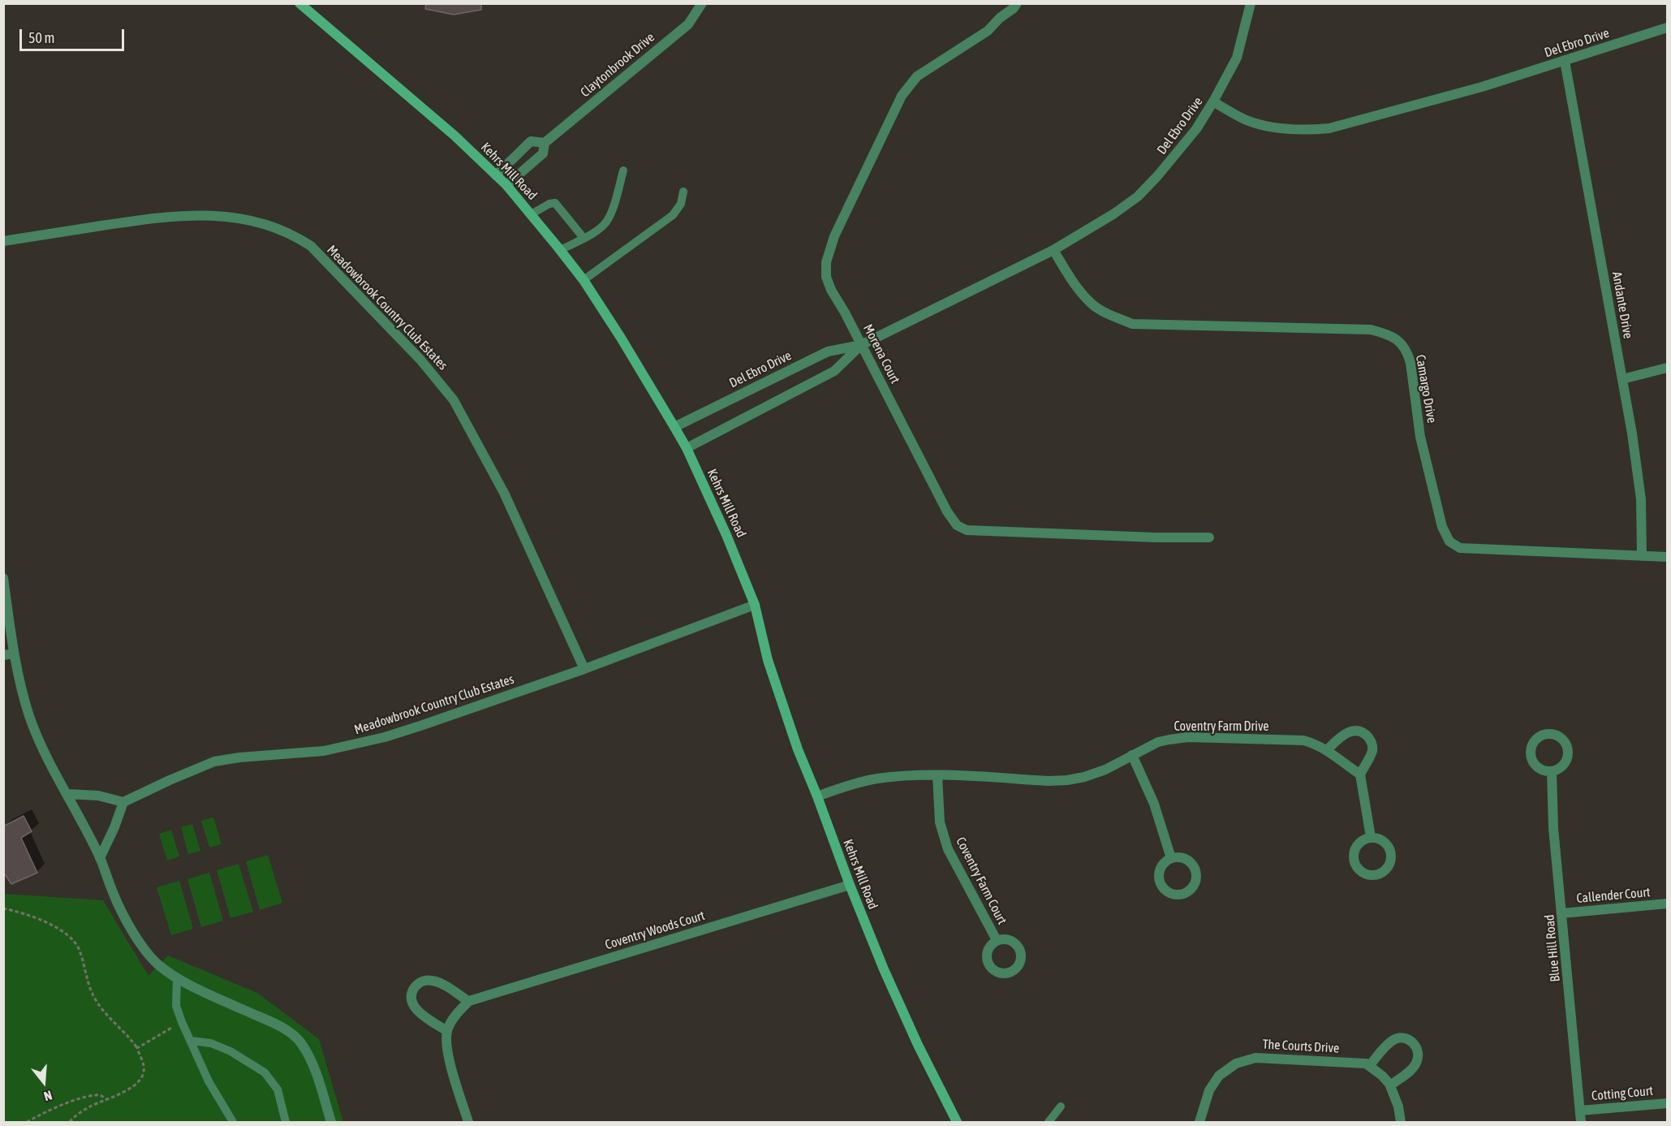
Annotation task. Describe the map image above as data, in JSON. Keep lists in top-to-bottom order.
{
  "streets": {
    "main road": ["Kehrs Mill Road"],
    "street": [
      "Del Ebro Drive",
      "Claytonbrook Drive",
      "Andante Drive",
      "Meadowbrook Country Club Estates",
      "Morena Court",
      "Camargo Drive",
      "Coventry Farm Drive",
      "Coventry Farm Court",
      "Callender Court",
      "Coventry Woods Court",
      "Blue Hill Road",
      "The Courts Drive",
      "Cotting Court"
    ]
  },
  "crossings": [
    ["Del Ebro Drive", "Kehrs Mill Road"],
    ["Del Ebro Drive", "Andante Drive"],
    ["Del Ebro Drive", "Morena Court"],
    ["Del Ebro Drive", "Camargo Drive"],
    ["Claytonbrook Drive", "Kehrs Mill Road"],
    ["Kehrs Mill Road", "Meadowbrook Country Club Estates"],
    ["Kehrs Mill Road", "Coventry Farm Drive"],
    ["Kehrs Mill Road", "Coventry Woods Court"],
    ["Andante Drive", "Camargo Drive"],
    ["Coventry Farm Drive", "Coventry Farm Court"],
    ["Callender Court", "Blue Hill Road"],
    ["Blue Hill Road", "Cotting Court"]
  ],
  "scale_bar": "50 m",
  "north": "bottom"
}
